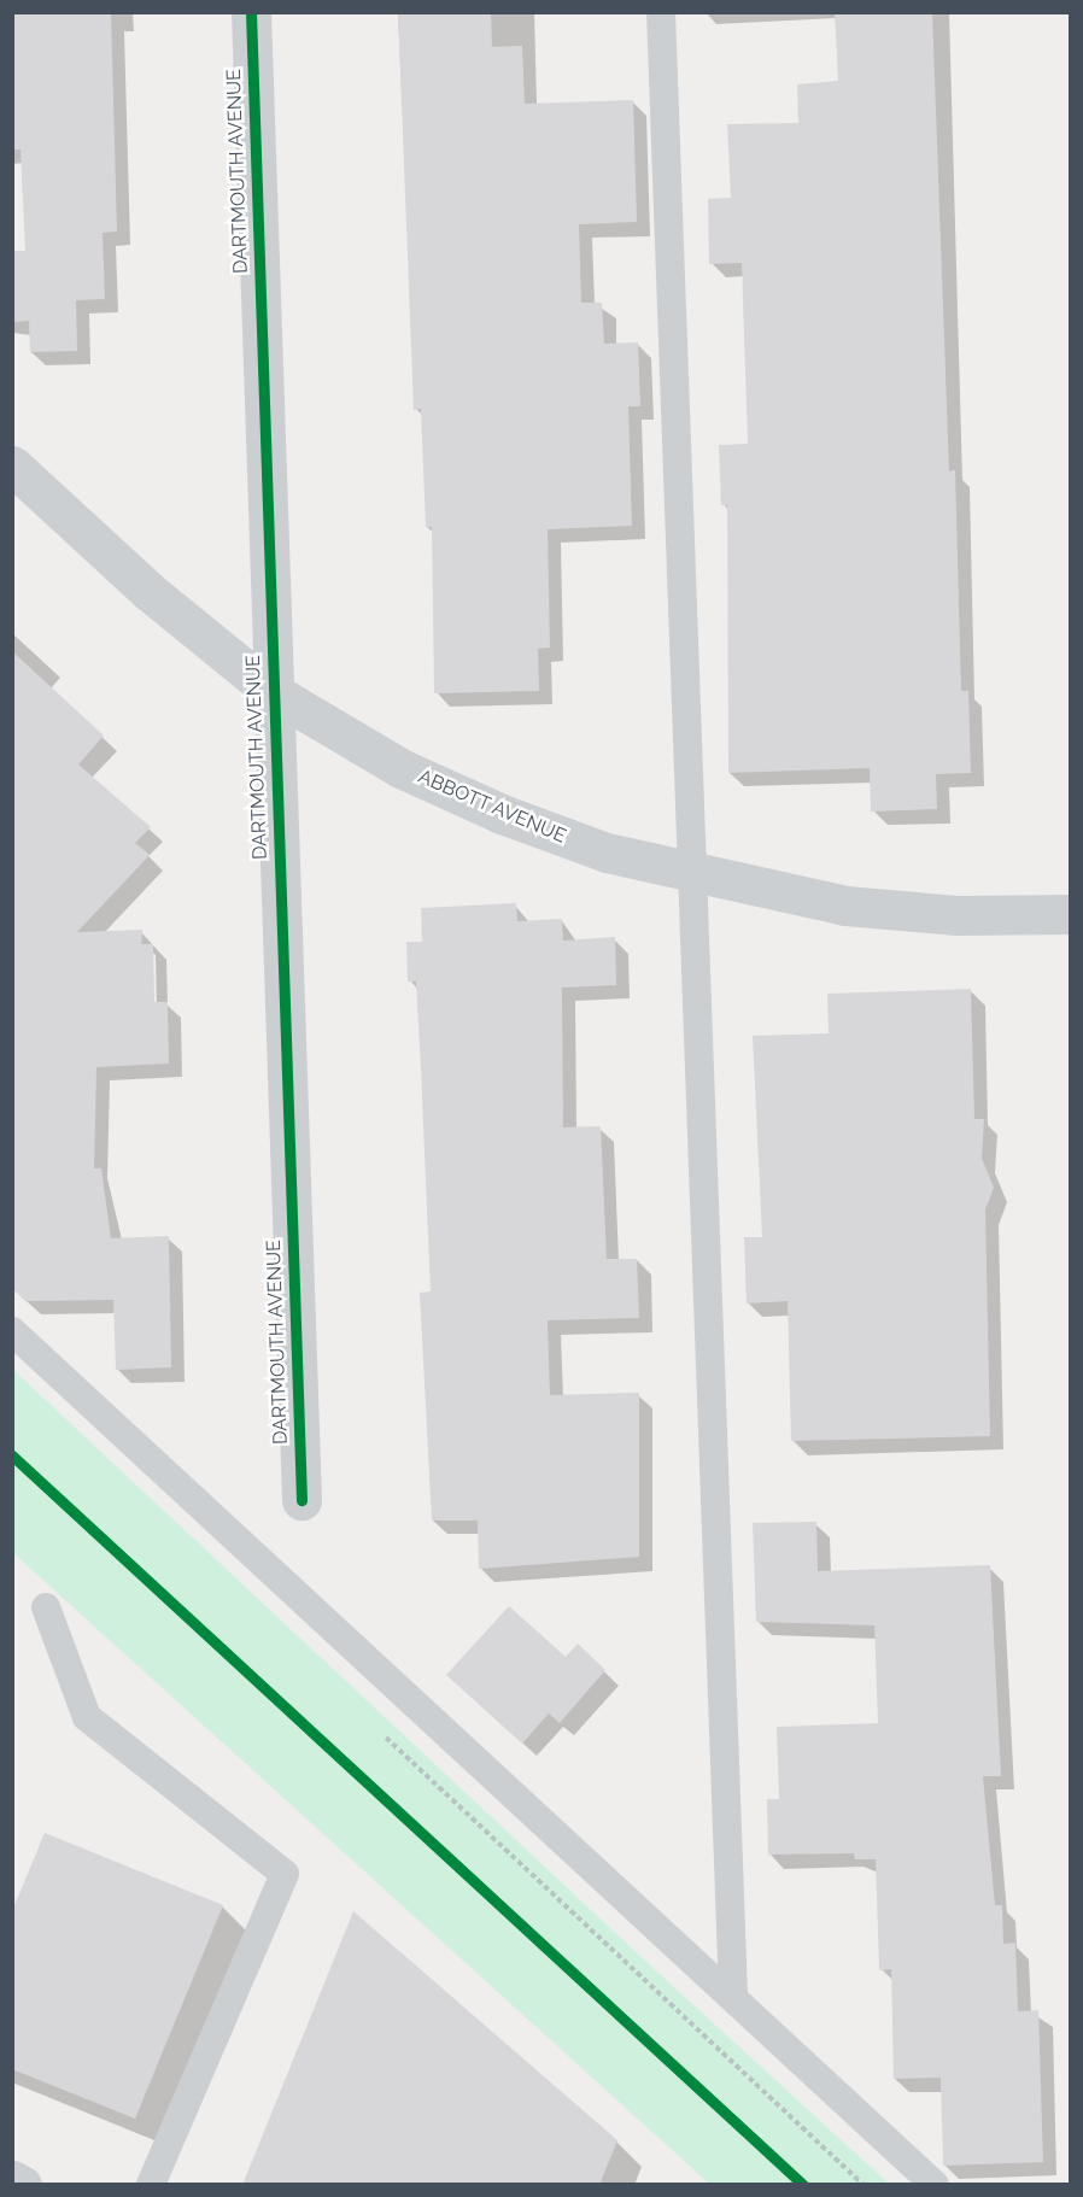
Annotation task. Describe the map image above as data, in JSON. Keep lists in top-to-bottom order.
{
  "streets": {
    "street": ["DARTMOUTH AVENUE", "ABBOTT AVENUE"]
  },
  "crossings": [
    ["DARTMOUTH AVENUE", "ABBOTT AVENUE"]
  ]
}
